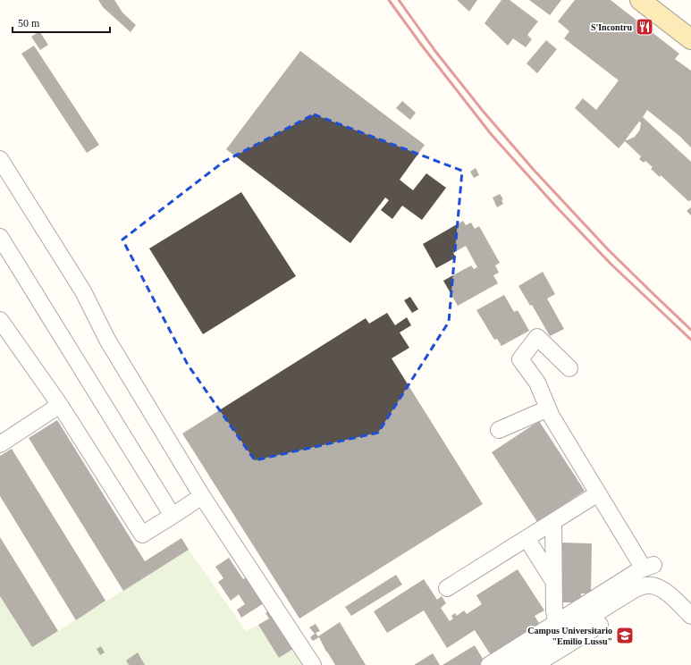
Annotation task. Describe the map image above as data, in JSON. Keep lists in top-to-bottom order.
{
  "places": {
    "restaurant": ["S'Incontru"],
    "school or university": ["Campus Universitario \"Emilio Lussu\""]
  },
  "scale_bar": "50 m"
}
